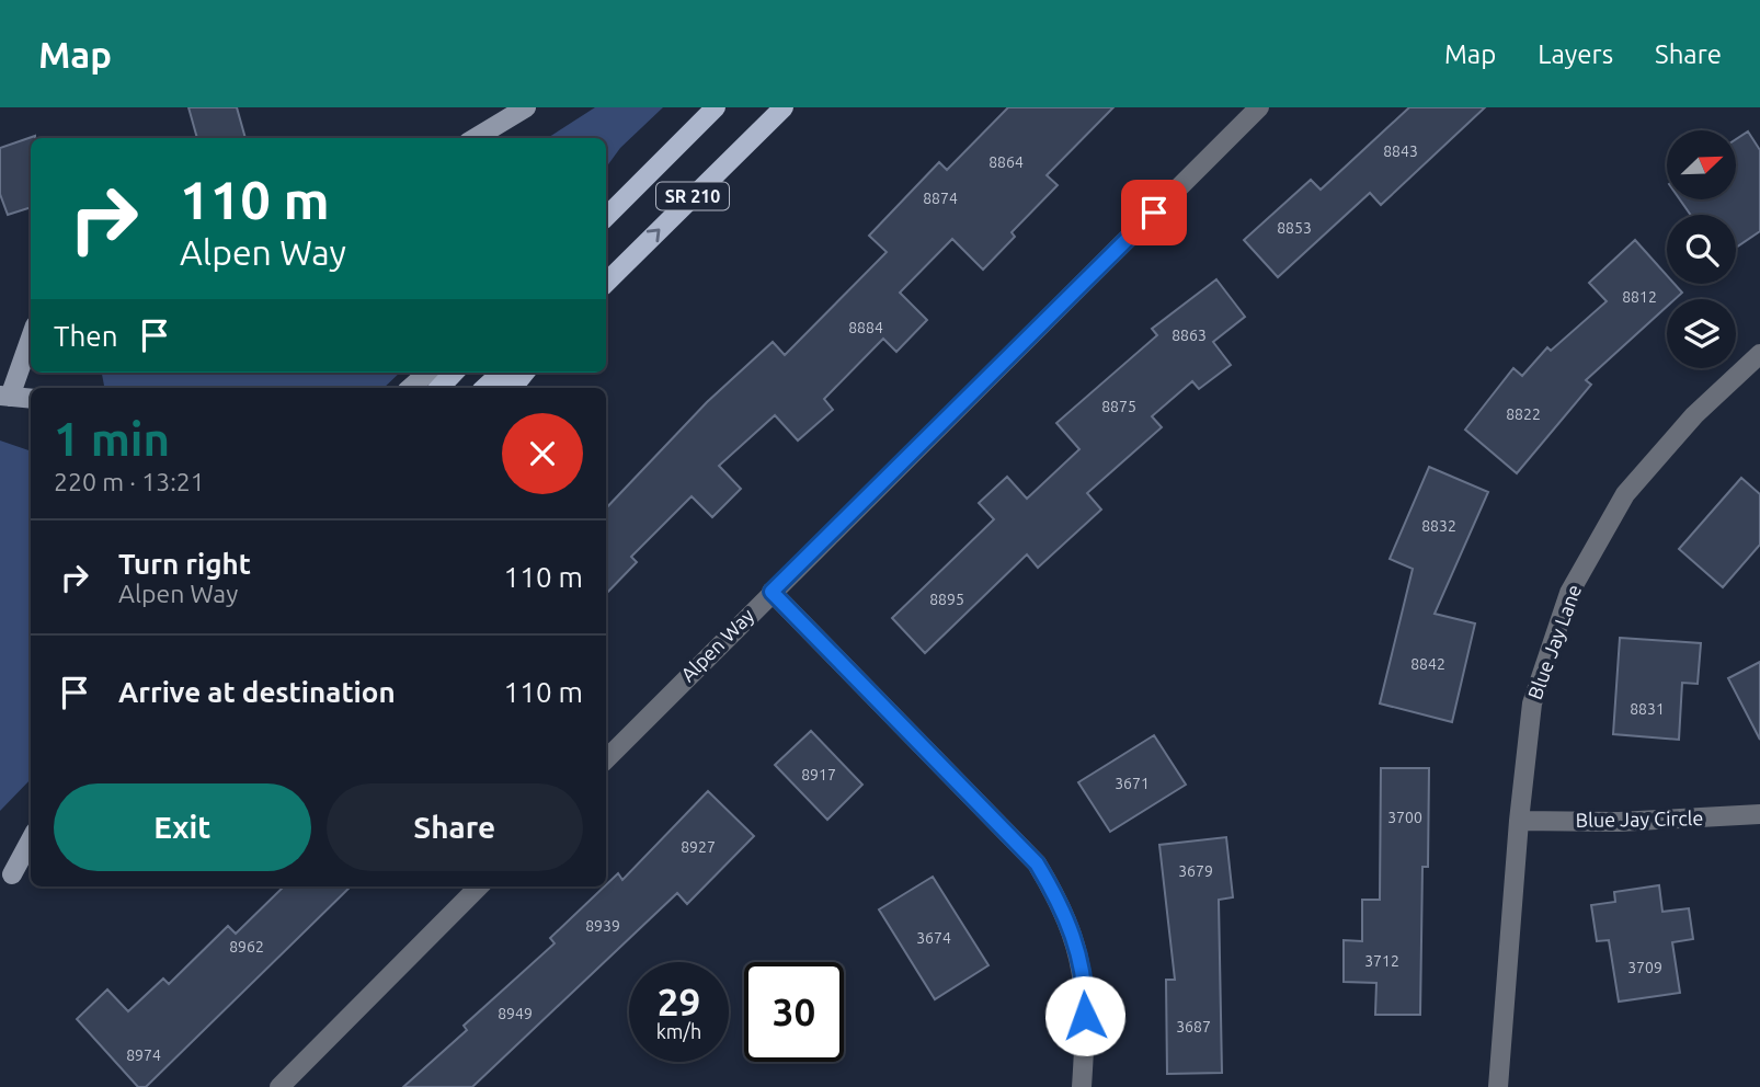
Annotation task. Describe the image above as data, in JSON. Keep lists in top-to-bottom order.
{
  "streets": {
    "main road": ["SR 210"],
    "street": ["Blue Jay Lane", "Alpen Way", "Blue Jay Circle"]
  },
  "crossings": [
    ["Blue Jay Lane", "Blue Jay Circle"]
  ],
  "house_numbers": [
    "8843",
    "8864",
    "8874",
    "8853",
    "8812",
    "8884",
    "8863",
    "8875",
    "8822",
    "8832",
    "8895",
    "8842",
    "8831",
    "8917",
    "3671",
    "3700",
    "8927",
    "3679",
    "8939",
    "3674",
    "8962",
    "3712",
    "3709",
    "8949",
    "3687",
    "8974"
  ],
  "north": "top right",
  "page": {
    "header": "Map",
    "nav": ["Map", "Layers", "Share"],
    "turn": ["110 m", "Alpen Way"],
    "then": "Then",
    "heading": ["1 min", "220 m · 13:21"],
    "list": [
      {
        "name": "Turn right",
        "note": "Alpen Way",
        "value": "110 m"
      },
      {
        "name": "Arrive at destination",
        "value": "110 m"
      }
    ],
    "buttons": ["Exit", "Share"],
    "speed": "29 km/h",
    "limit": "30"
  }
}
